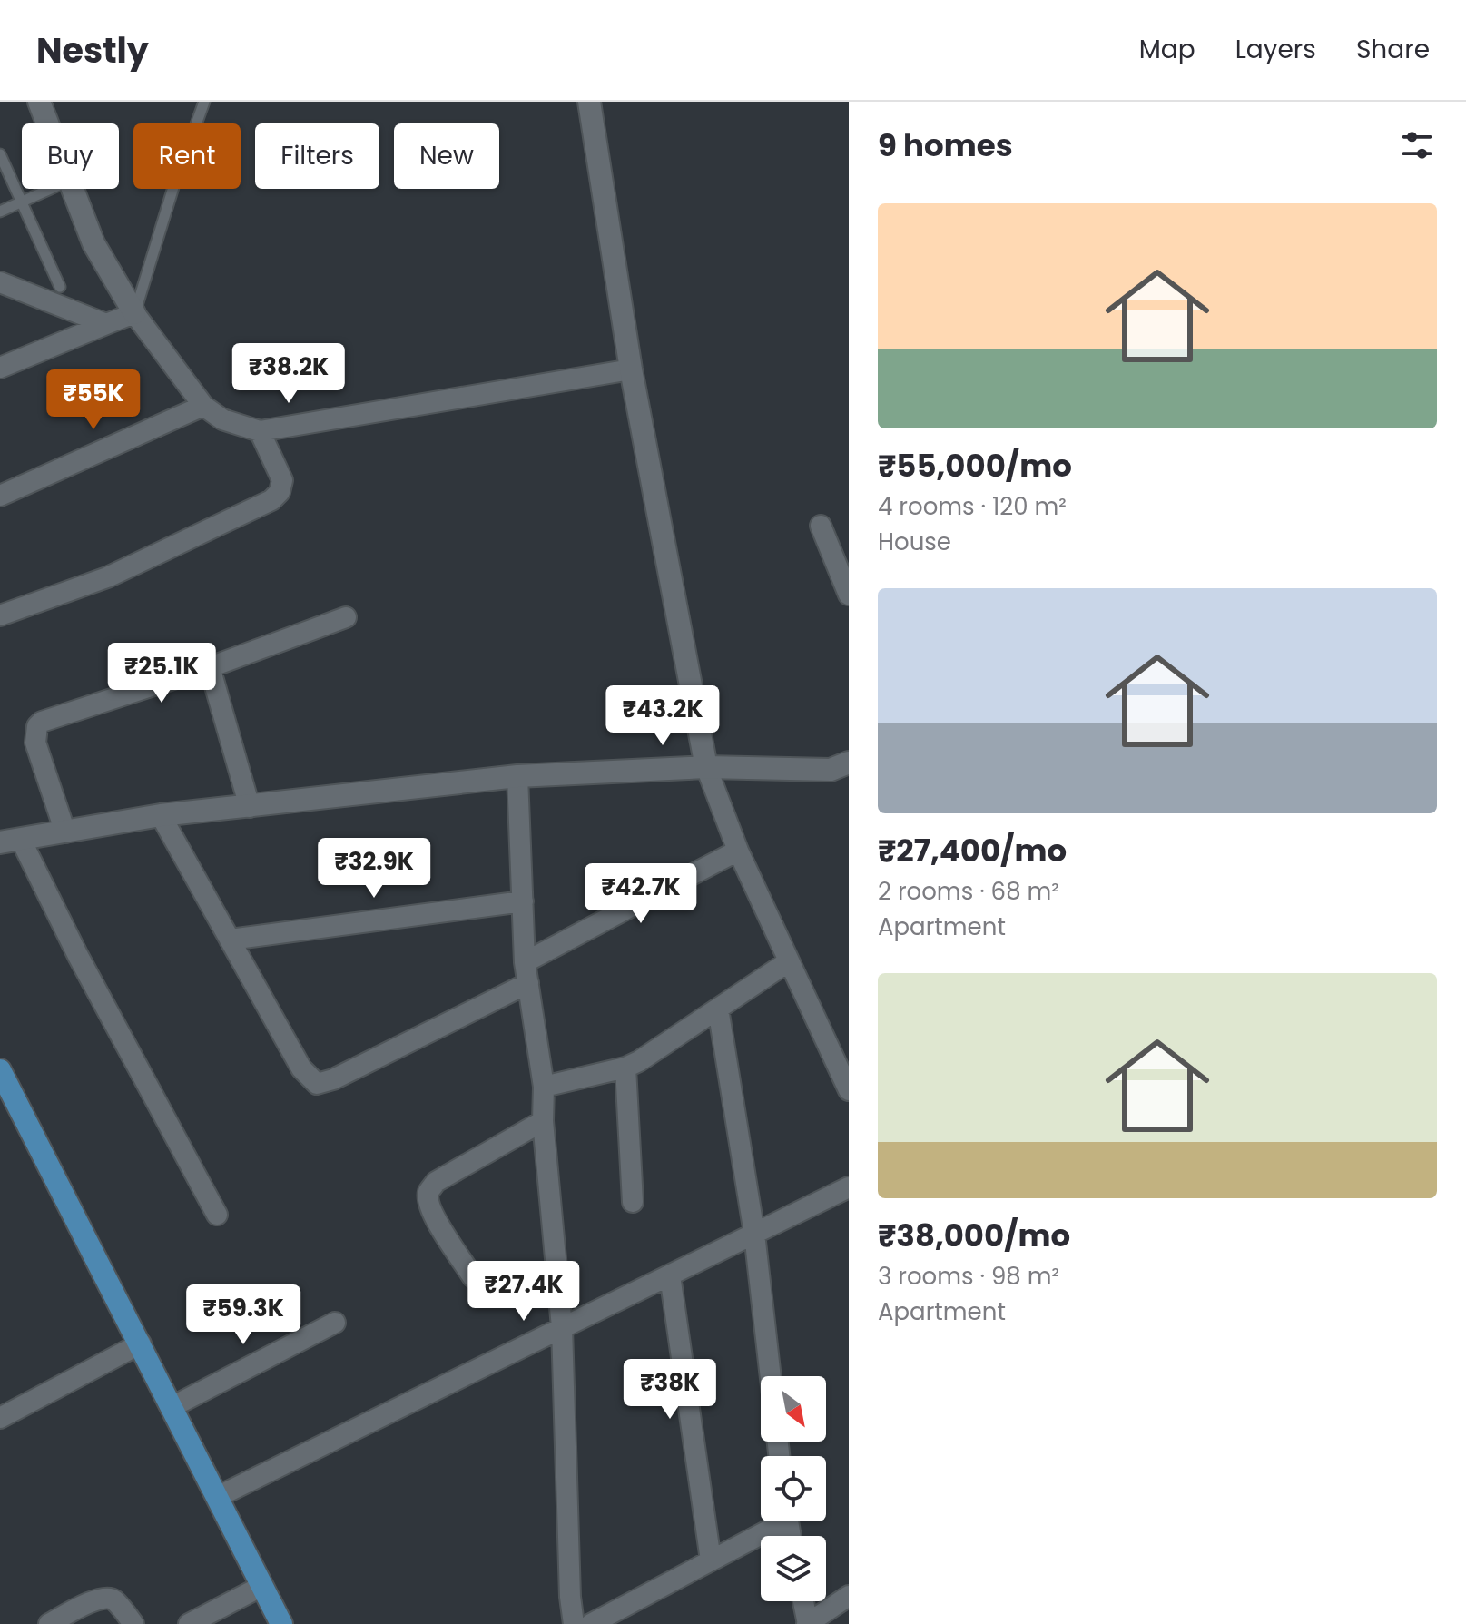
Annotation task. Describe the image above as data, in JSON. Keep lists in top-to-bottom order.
{
  "north": "bottom right",
  "page": {
    "header": "Nestly",
    "nav": ["Map", "Layers", "Share"],
    "heading": "9 homes",
    "chip": [
      "Buy",
      "Rent",
      "Filters",
      "New"
    ],
    "list": [
      {
        "name": "₹55,000/mo",
        "note": "4 rooms · 120 m² · House"
      },
      {
        "name": "₹27,400/mo",
        "note": "2 rooms · 68 m² · Apartment"
      },
      {
        "name": "₹38,000/mo",
        "note": "3 rooms · 98 m² · Apartment"
      }
    ],
    "price": [
      "₹38.2K",
      "₹55K",
      "₹25.1K",
      "₹43.2K",
      "₹32.9K",
      "₹42.7K",
      "₹27.4K",
      "₹59.3K",
      "₹38K"
    ]
  }
}
